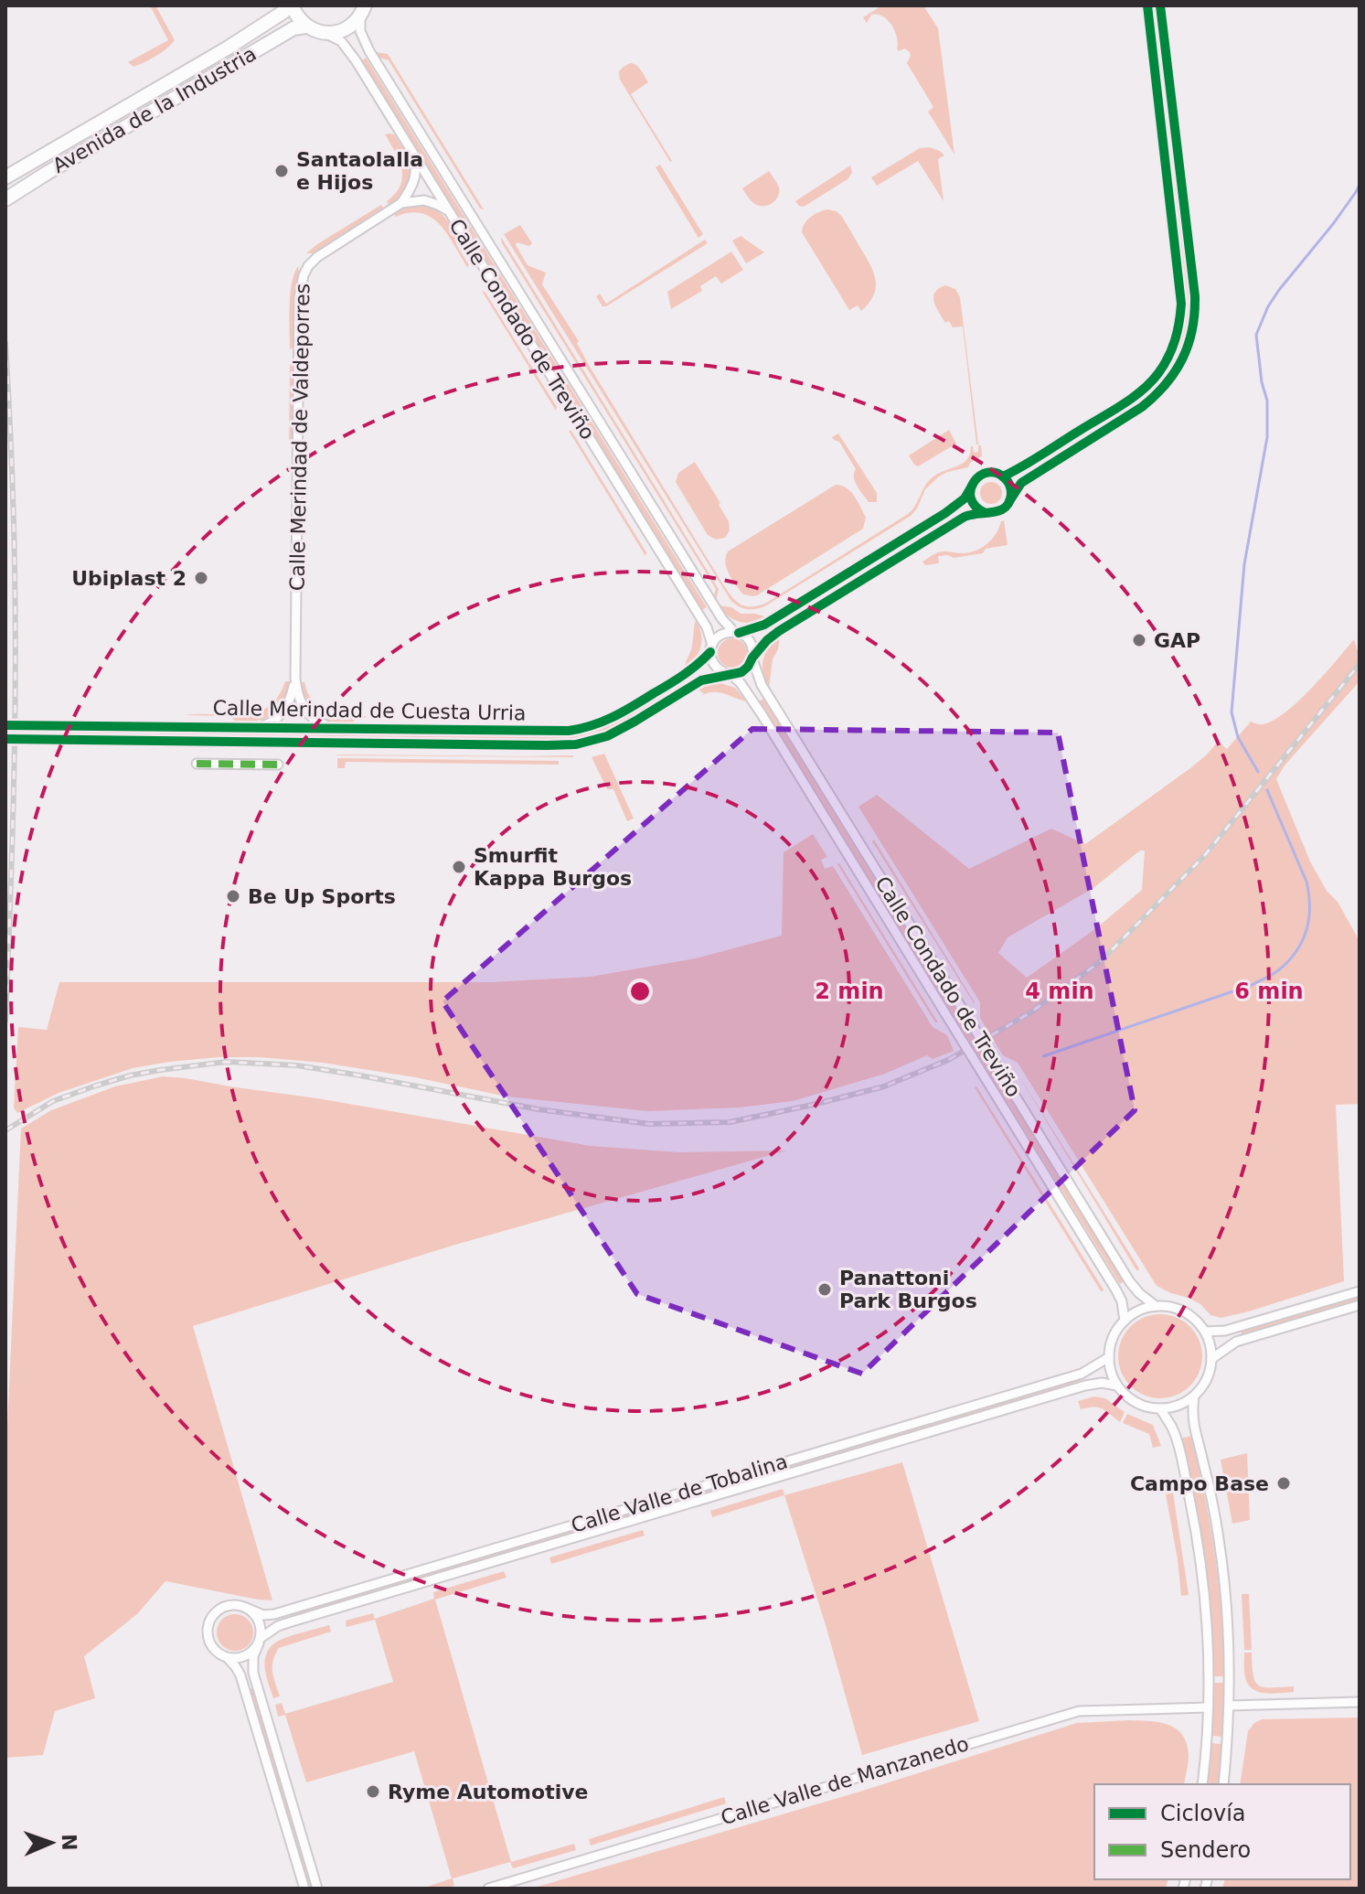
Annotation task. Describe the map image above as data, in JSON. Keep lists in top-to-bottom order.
{
  "streets": {
    "main road": ["Avenida de la Industria"],
    "street": [
      "Calle Condado de Treviño",
      "Calle Merindad de Valdeporres",
      "Calle Merindad de Cuesta Urria",
      "Calle Valle de Tobalina",
      "Calle Valle de Manzanedo"
    ]
  },
  "crossings": [
    ["Avenida de la Industria", "Calle Condado de Treviño"],
    ["Calle Condado de Treviño", "Calle Merindad de Cuesta Urria"],
    ["Calle Condado de Treviño", "Calle Valle de Tobalina"],
    ["Calle Merindad de Valdeporres", "Calle Merindad de Cuesta Urria"]
  ],
  "places": [
    "Santaolalla e Hijos",
    "Ubiplast 2",
    "GAP",
    "Smurfit Kappa Burgos",
    "Be Up Sports",
    "Panattoni Park Burgos",
    "Campo Base",
    "Ryme Automotive"
  ],
  "legend": ["Ciclovía", "Sendero"],
  "north": "right",
  "rings": ["2 min", "4 min", "6 min"]
}
